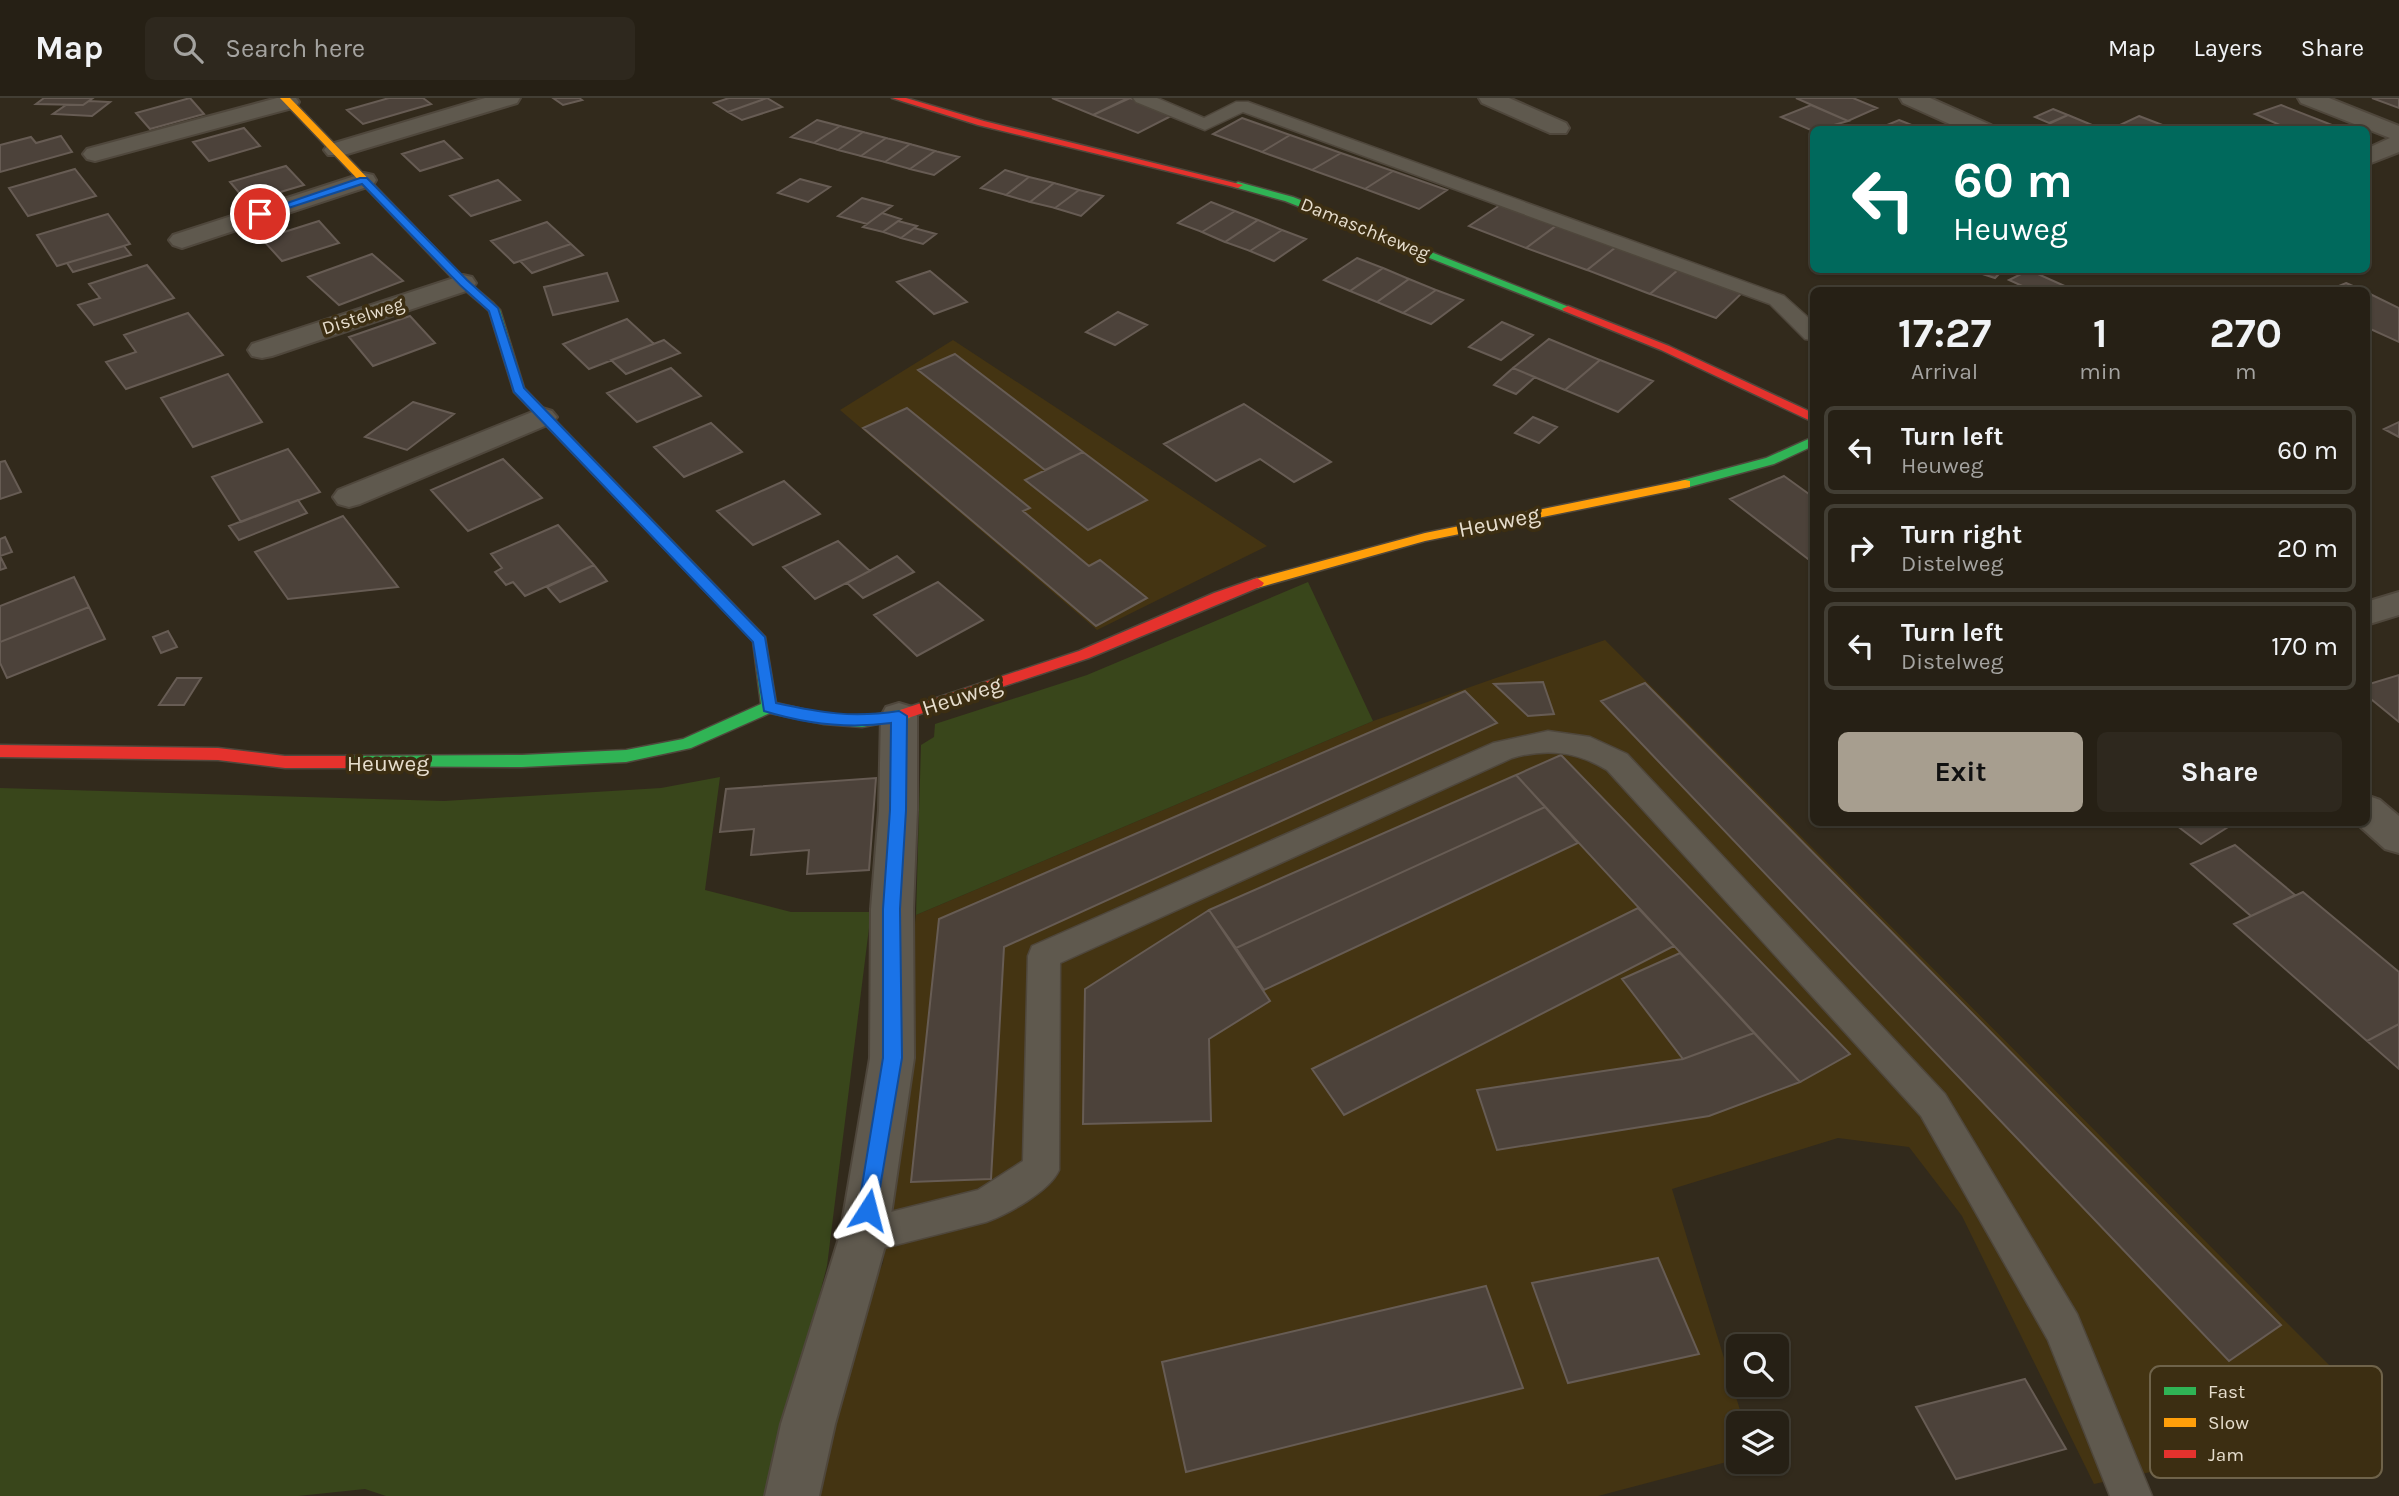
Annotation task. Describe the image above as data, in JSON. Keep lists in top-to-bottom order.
{
  "streets": {
    "street": ["Damaschkeweg", "Distelweg", "Heuweg"]
  },
  "legend": ["Fast", "Slow", "Jam"],
  "page": {
    "header": "Map",
    "search": "Search here",
    "nav": ["Map", "Layers", "Share"],
    "turn": ["60 m", "Heuweg"],
    "eta": [
      "17:27",
      "Arrival",
      "1",
      "min",
      "270",
      "m"
    ],
    "list": [
      {
        "name": "Turn left",
        "note": "Heuweg",
        "value": "60 m"
      },
      {
        "name": "Turn right",
        "note": "Distelweg",
        "value": "20 m"
      },
      {
        "name": "Turn left",
        "note": "Distelweg",
        "value": "170 m"
      }
    ],
    "buttons": ["Exit", "Share"]
  }
}
